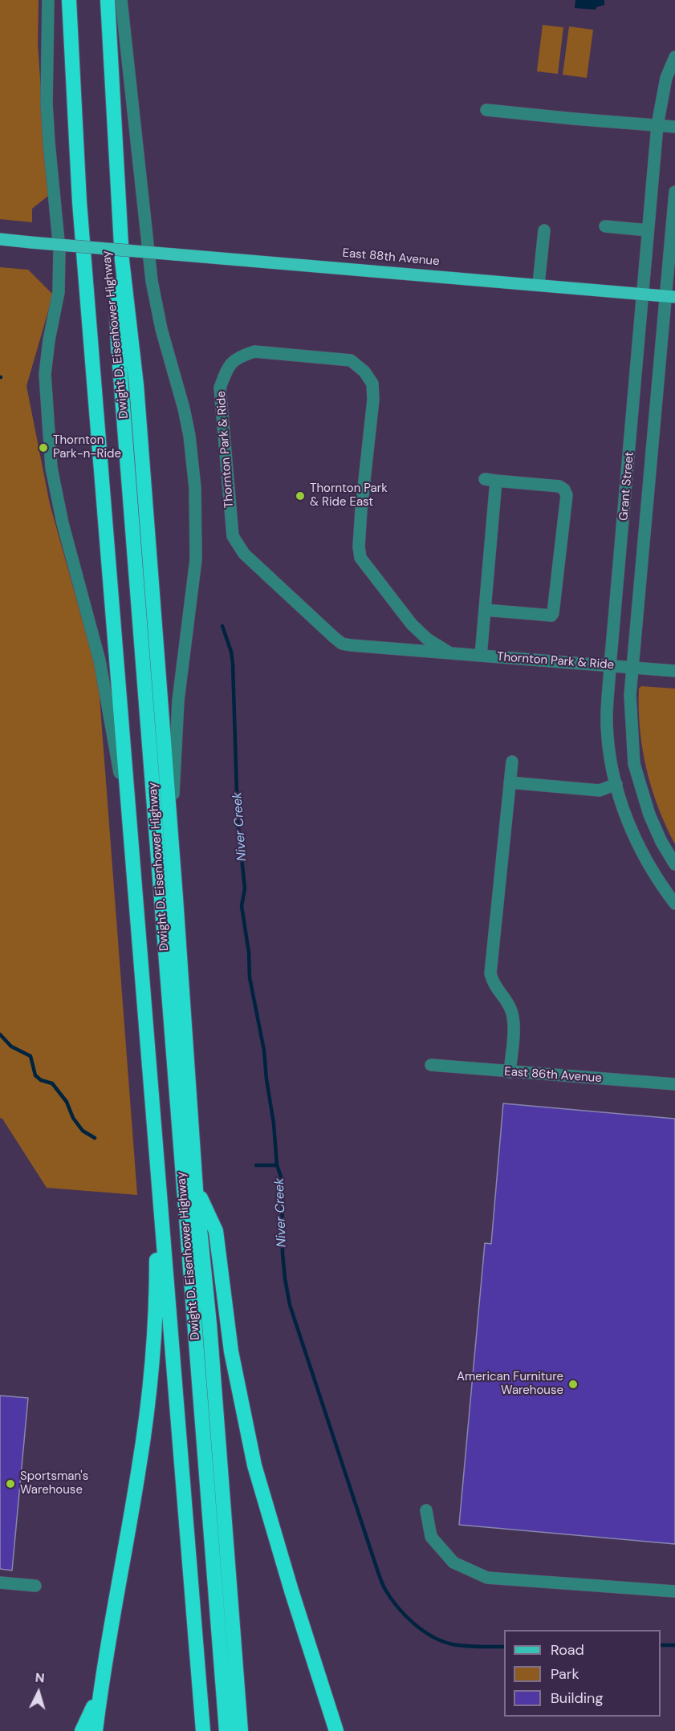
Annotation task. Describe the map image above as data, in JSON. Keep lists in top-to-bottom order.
{
  "streets": {
    "highway": ["Dwight D. Eisenhower Highway"],
    "main road": ["East 88th Avenue"],
    "street": ["Thornton Park & Ride", "Grant Street", "East 86th Avenue"]
  },
  "crossings": [
    ["East 88th Avenue", "Grant Street"],
    ["Thornton Park & Ride", "Grant Street"]
  ],
  "water": ["Niver Creek"],
  "places": [
    "Thornton Park-n-Ride",
    "Thornton Park & Ride East",
    "American Furniture Warehouse",
    "Sportsman's Warehouse"
  ],
  "legend": ["Road", "Park", "Building"],
  "north": "top"
}
